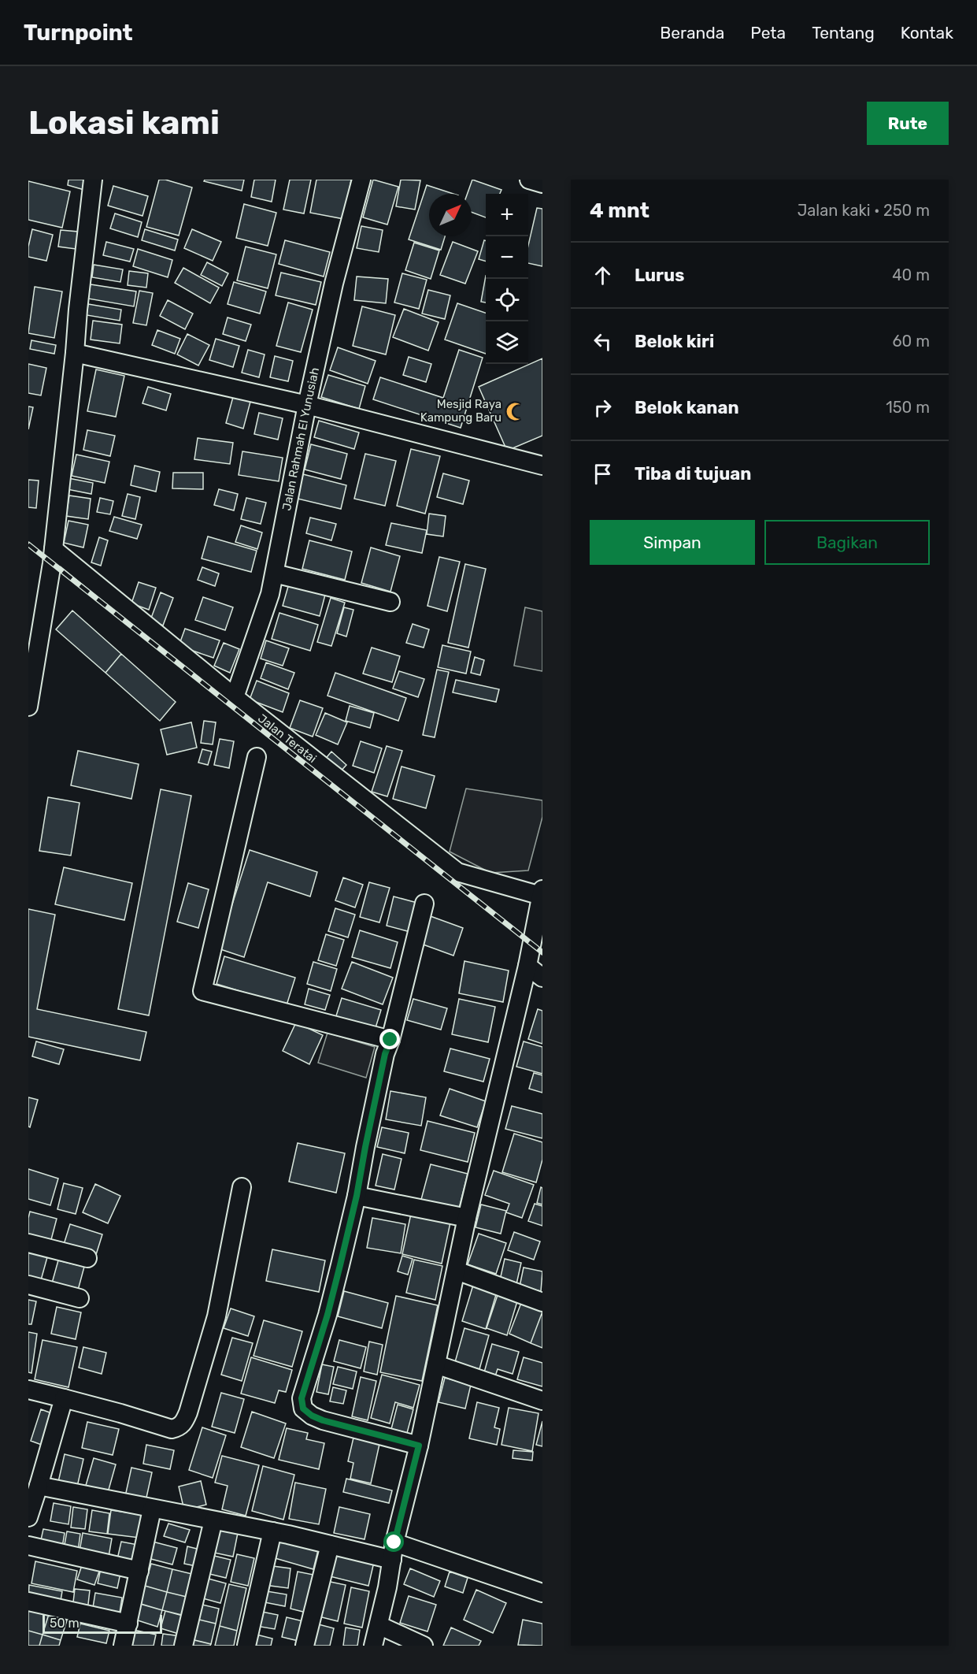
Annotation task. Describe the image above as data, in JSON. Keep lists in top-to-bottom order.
{
  "streets": {
    "street": ["Jalan Rahmah El Yunusiah", "Jalan Teratai"]
  },
  "crossings": [
    ["Jalan Rahmah El Yunusiah", "Jalan Teratai"]
  ],
  "places": {
    "mosque": ["Mesjid Raya Kampung Baru"]
  },
  "scale_bar": "50 m",
  "north": "top right",
  "page": {
    "header": "Turnpoint",
    "nav": [
      "Beranda",
      "Peta",
      "Tentang",
      "Kontak"
    ],
    "buttons": [
      "Rute",
      ["Simpan", "Bagikan"]
    ],
    "title": "Lokasi kami",
    "heading": ["4 mnt", "Jalan kaki · 250 m"],
    "map_buttons": ["+", "−"],
    "list": [
      ["Lurus", "40 m"],
      ["Belok kiri", "60 m"],
      ["Belok kanan", "150 m"],
      "Tiba di tujuan"
    ],
    "scale": "50 m"
  }
}
